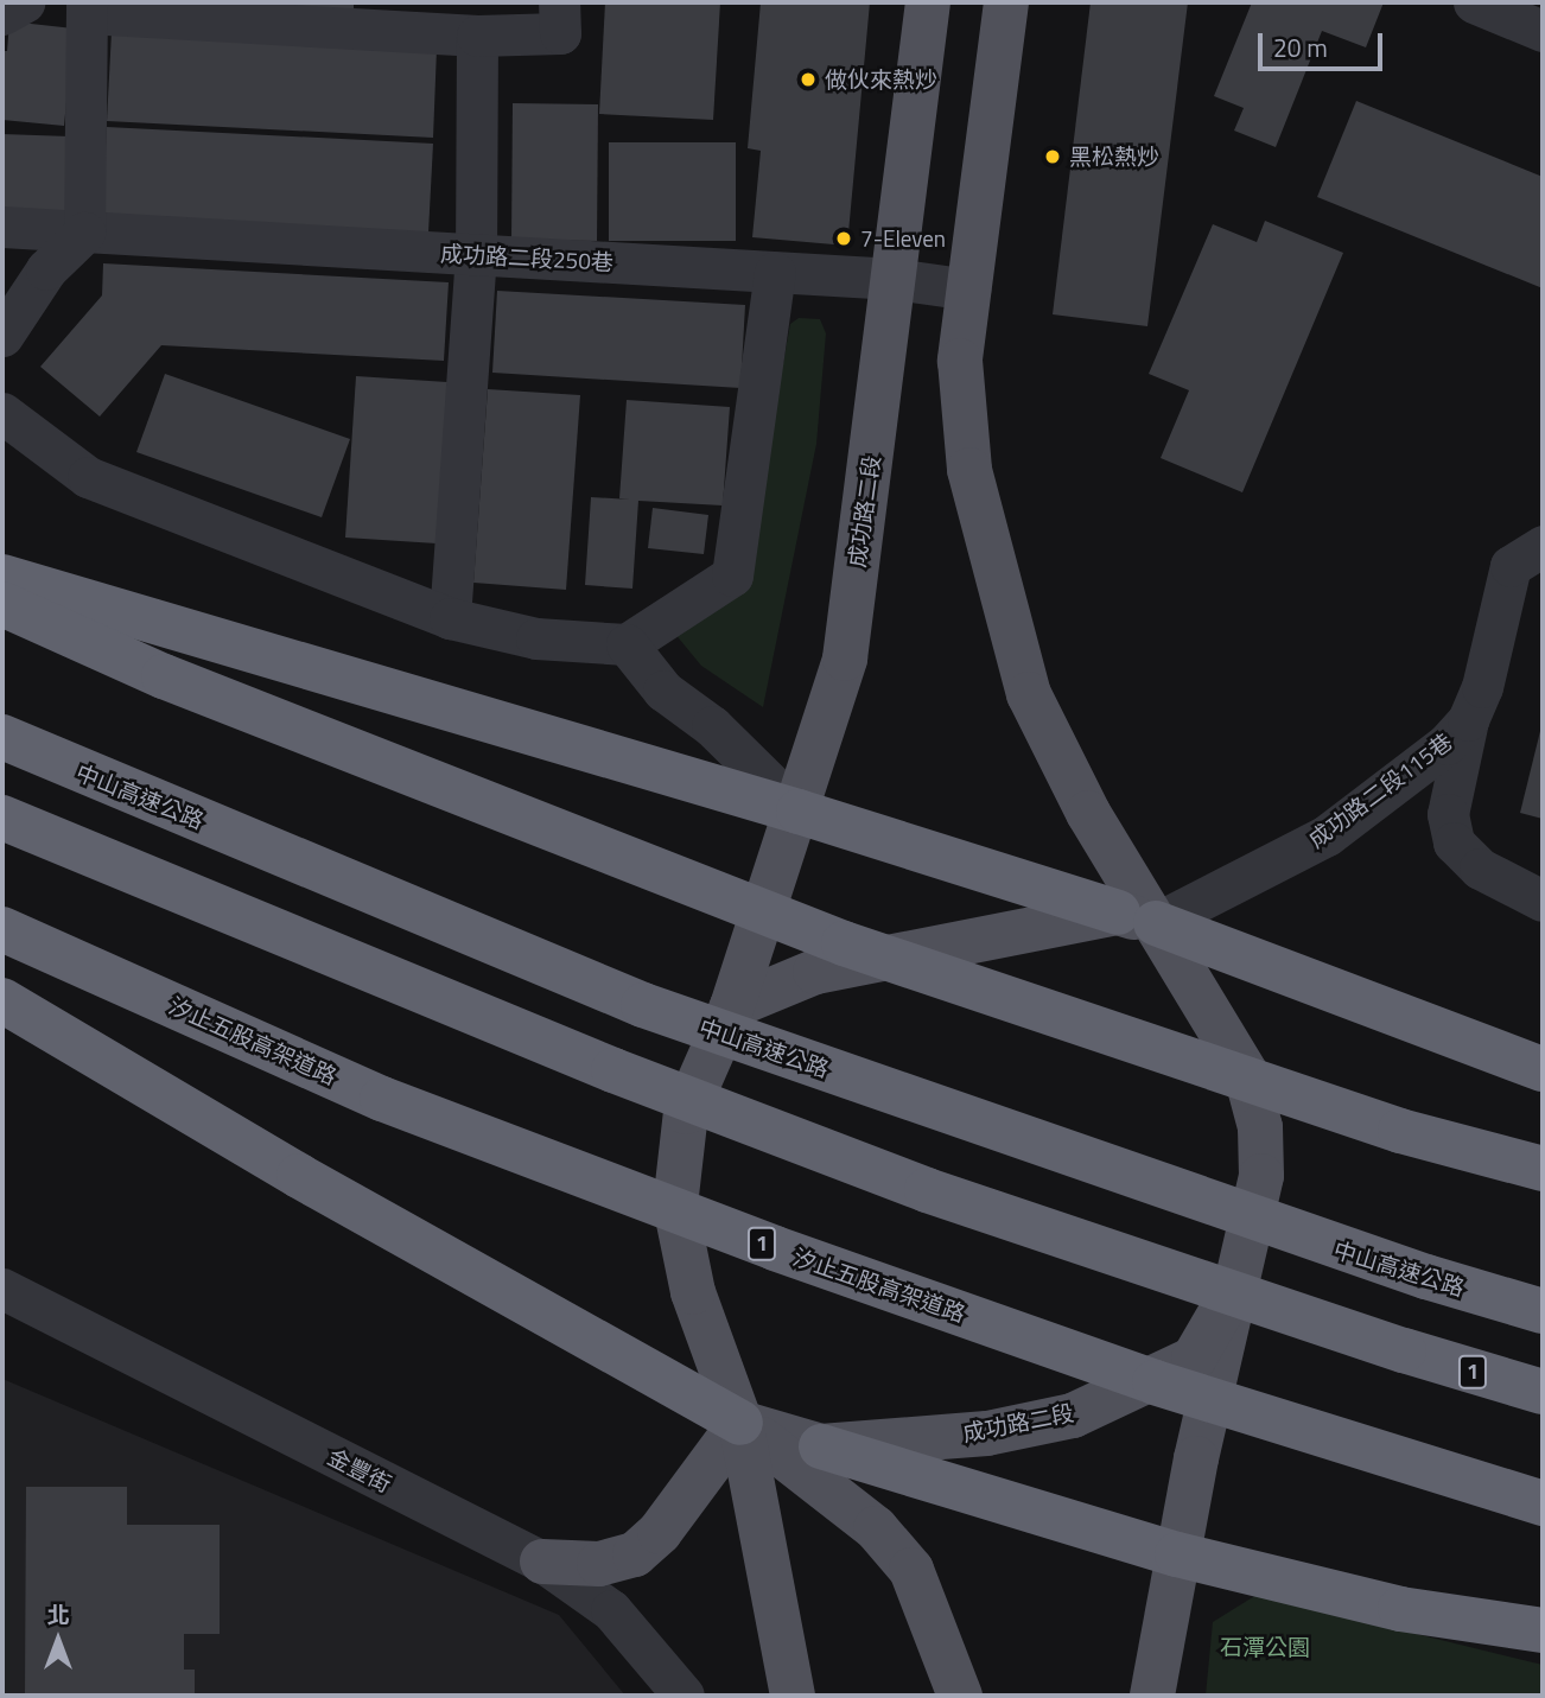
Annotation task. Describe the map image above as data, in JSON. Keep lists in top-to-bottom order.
{
  "streets": {
    "highway": ["中山高速公路", "汐止五股高架道路", "1"],
    "main road": ["成功路二段"],
    "street": ["成功路二段250巷", "成功路二段115巷", "金豐街"]
  },
  "crossings": [
    ["成功路二段250巷", "成功路二段"],
    ["成功路二段", "成功路二段115巷"]
  ],
  "parks": ["石潭公園"],
  "places": ["做伙來熱炒", "黑松熱炒", "7-Eleven"],
  "scale_bar": "20 m",
  "north": "top"
}
